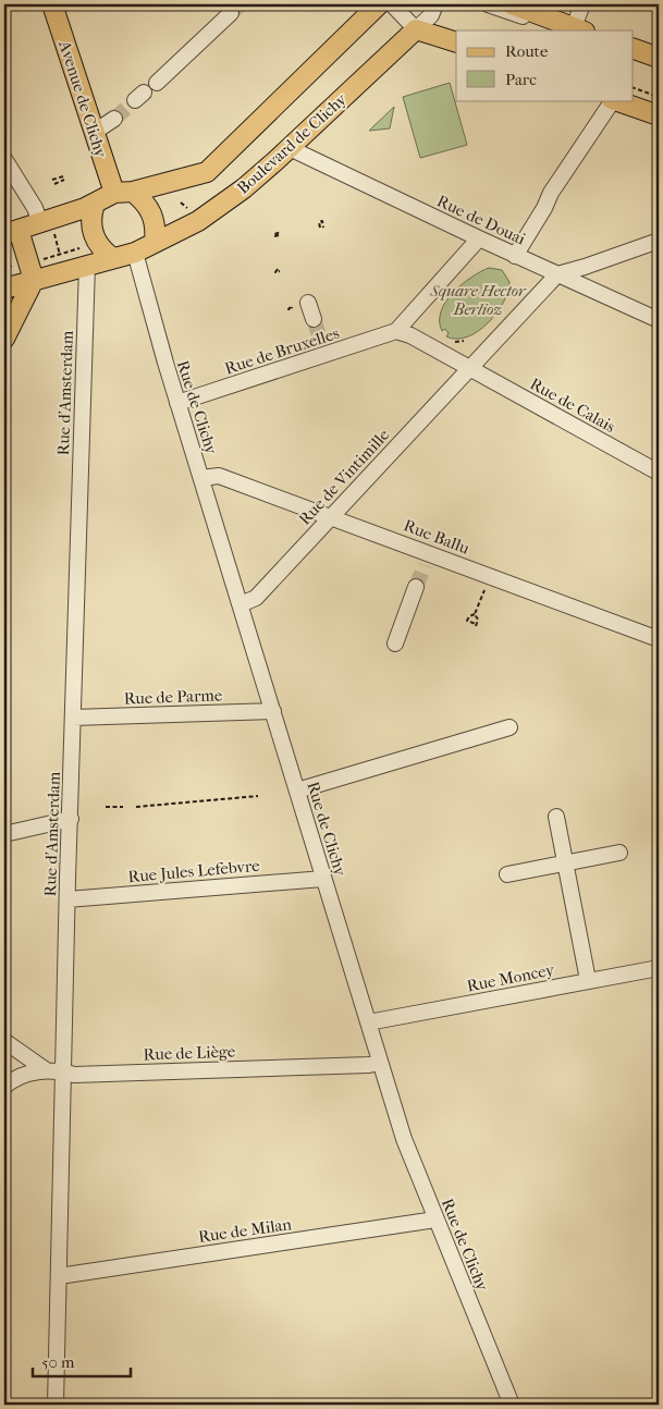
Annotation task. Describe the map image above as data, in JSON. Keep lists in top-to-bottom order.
{
  "streets": {
    "main road": ["Avenue de Clichy", "Boulevard de Clichy"],
    "street": [
      "Rue de Douai",
      "Rue de Bruxelles",
      "Rue d'Amsterdam",
      "Rue de Calais",
      "Rue de Clichy",
      "Rue de Vintimille",
      "Rue Ballu",
      "Rue de Parme",
      "Rue Jules Lefebvre",
      "Rue Moncey",
      "Rue de Liège",
      "Rue de Milan"
    ]
  },
  "crossings": [
    ["Avenue de Clichy", "Boulevard de Clichy"],
    ["Avenue de Clichy", "Rue de Clichy"],
    ["Boulevard de Clichy", "Rue de Douai"],
    ["Boulevard de Clichy", "Rue de Clichy"],
    ["Rue de Douai", "Rue de Vintimille"],
    ["Rue de Bruxelles", "Rue de Calais"],
    ["Rue de Bruxelles", "Rue de Clichy"],
    ["Rue d'Amsterdam", "Rue de Parme"],
    ["Rue d'Amsterdam", "Rue Jules Lefebvre"],
    ["Rue d'Amsterdam", "Rue de Liège"],
    ["Rue d'Amsterdam", "Rue de Milan"],
    ["Rue de Calais", "Rue de Vintimille"],
    ["Rue de Clichy", "Rue de Vintimille"],
    ["Rue de Clichy", "Rue Ballu"],
    ["Rue de Clichy", "Rue de Parme"],
    ["Rue de Clichy", "Rue Jules Lefebvre"],
    ["Rue de Clichy", "Rue Moncey"],
    ["Rue de Clichy", "Rue de Liège"],
    ["Rue de Clichy", "Rue de Milan"],
    ["Rue de Vintimille", "Rue Ballu"]
  ],
  "parks": ["Square Hector Berlioz"],
  "legend": ["Route", "Parc"],
  "scale_bar": "50 m"
}
